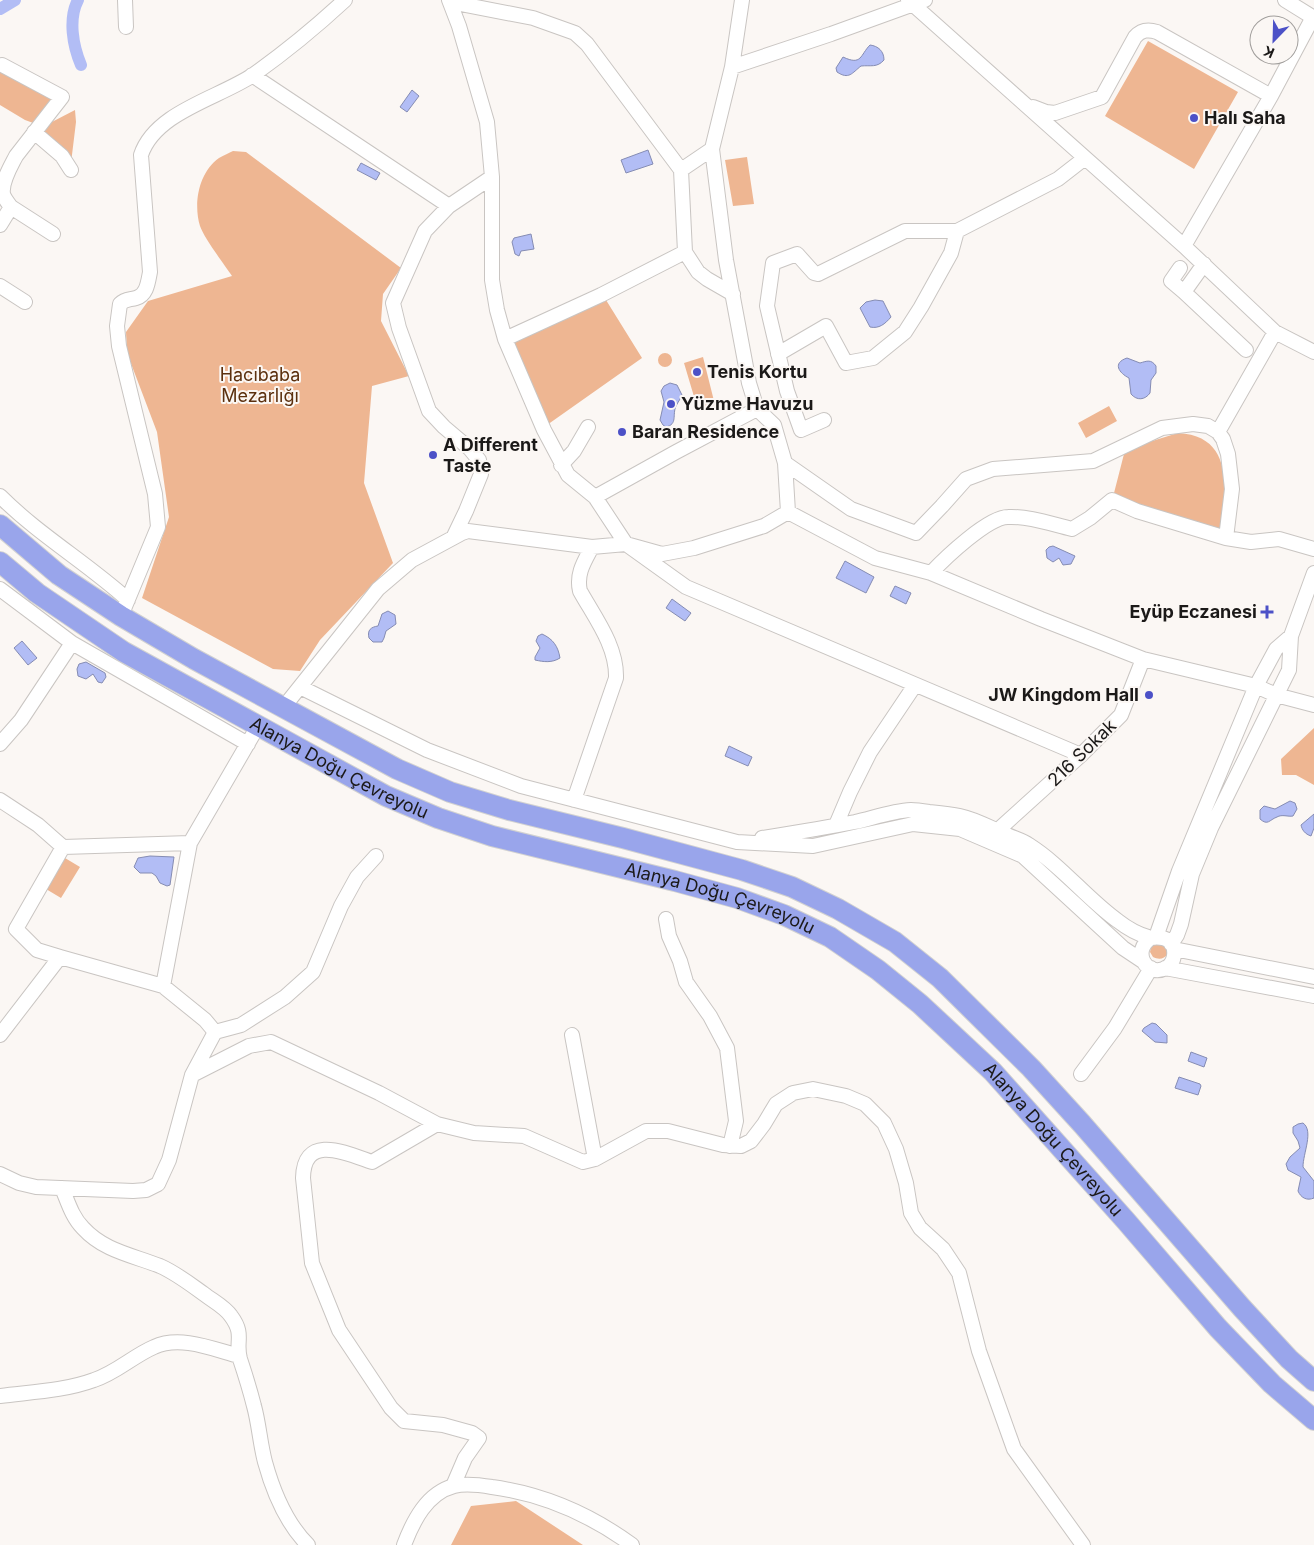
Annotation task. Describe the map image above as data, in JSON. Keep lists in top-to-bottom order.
{
  "streets": {
    "highway": ["Alanya Doğu Çevreyolu"],
    "street": ["216 Sokak"]
  },
  "parks": ["Hacıbaba Mezarlığı"],
  "places": {
    "other": [
      "Halı Saha",
      "Tenis Kortu",
      "Yüzme Havuzu",
      "Baran Residence",
      "A Different Taste",
      "JW Kingdom Hall"
    ],
    "health": ["Eyüp Eczanesi"]
  },
  "north": "bottom left"
}
